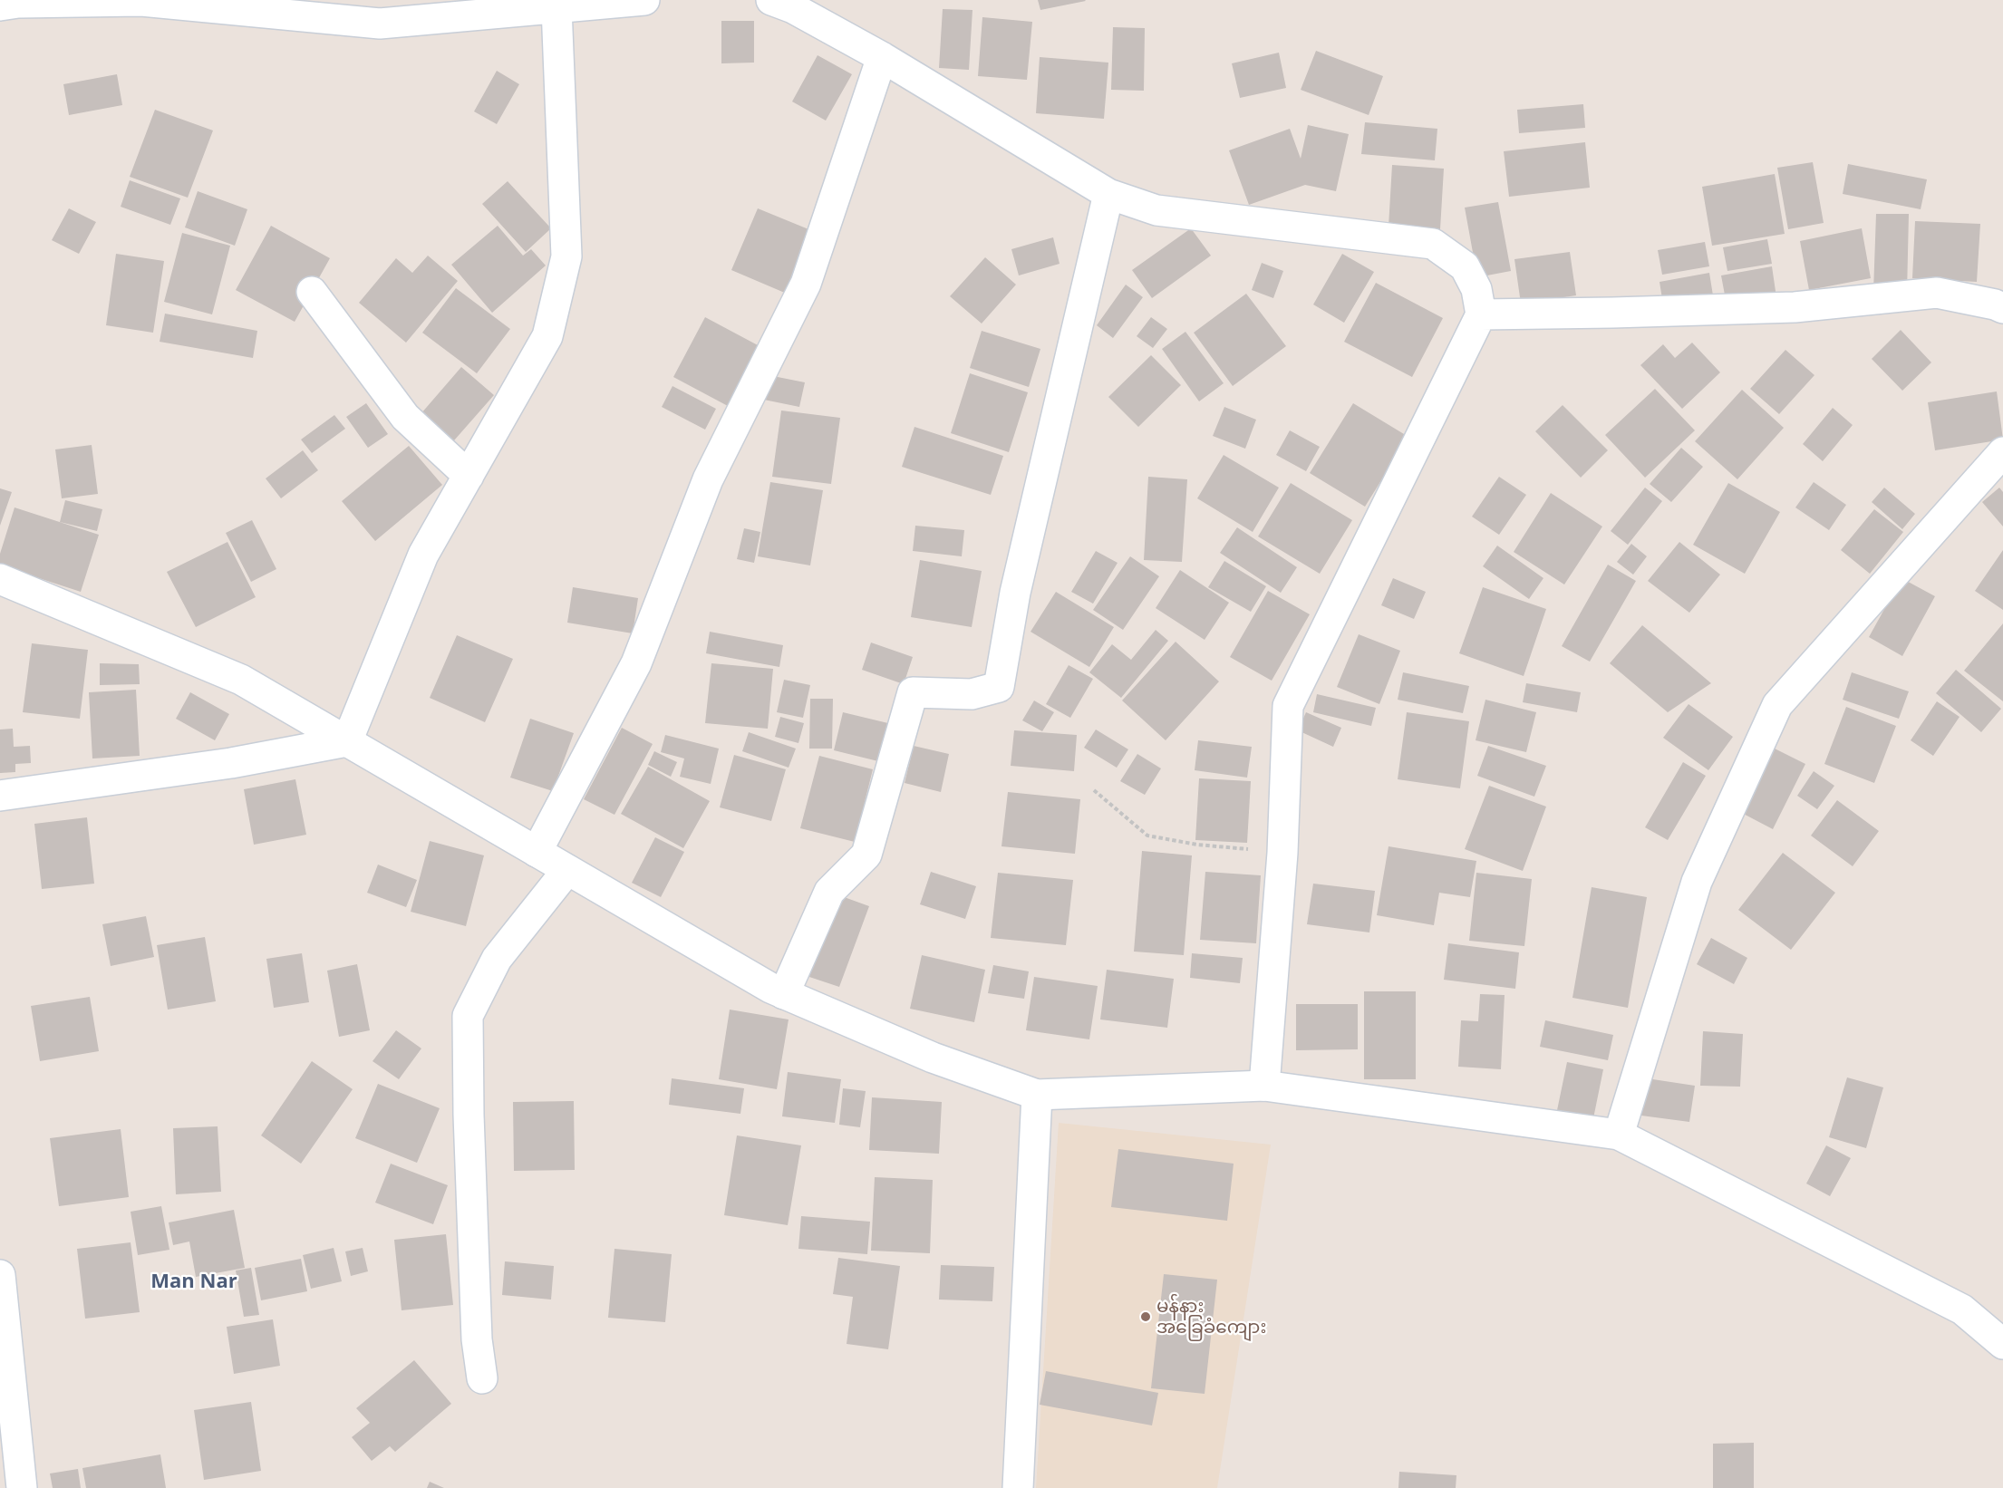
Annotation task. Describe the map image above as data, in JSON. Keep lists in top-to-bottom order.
{
  "districts": ["Man Nar"],
  "places": ["မန်နား အခြေခံကျေား"]
}
